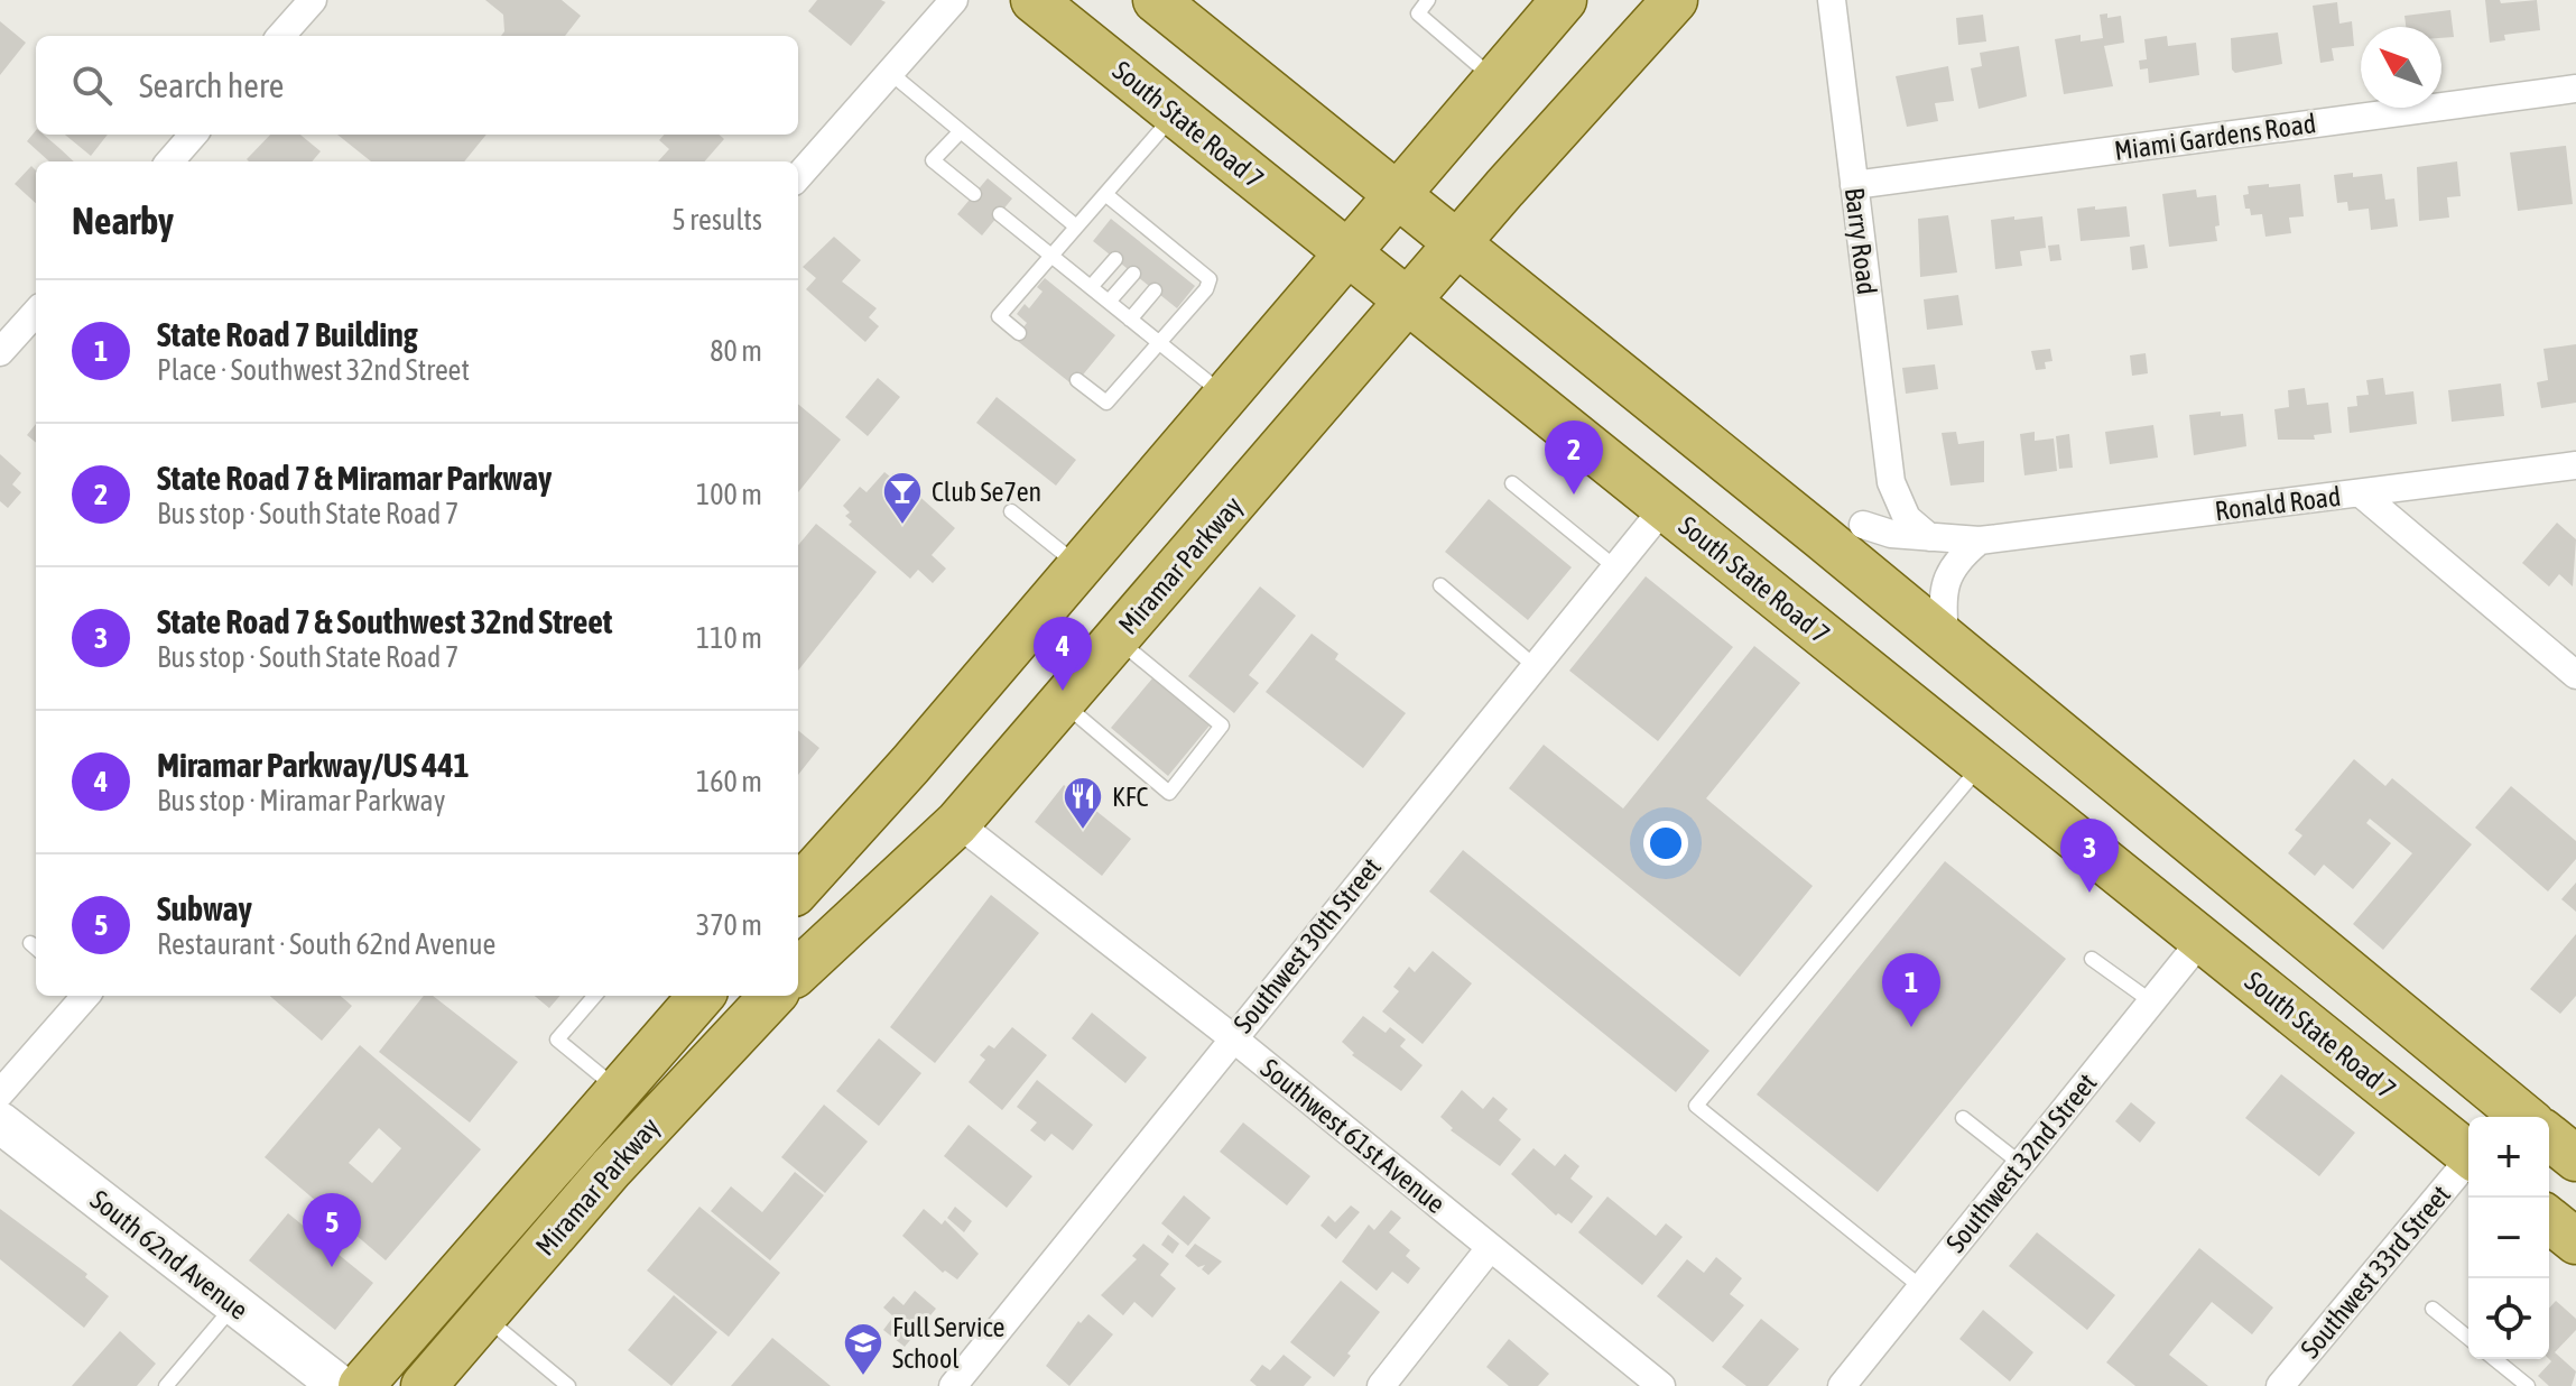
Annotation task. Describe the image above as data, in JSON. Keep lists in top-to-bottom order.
{
  "streets": {
    "main road": ["South State Road 7", "Miramar Parkway"],
    "street": [
      "Miami Gardens Road",
      "Barry Road",
      "Ronald Road",
      "Southwest 30th Street",
      "Southwest 61st Avenue",
      "Southwest 32nd Street",
      "South 62nd Avenue",
      "Southwest 33rd Street"
    ]
  },
  "crossings": [
    ["South State Road 7", "Miramar Parkway"],
    ["South State Road 7", "Southwest 30th Street"],
    ["South State Road 7", "Southwest 32nd Street"],
    ["Miami Gardens Road", "Barry Road"],
    ["Barry Road", "Ronald Road"],
    ["Miramar Parkway", "Southwest 61st Avenue"],
    ["Southwest 30th Street", "Southwest 61st Avenue"]
  ],
  "places": {
    "bar": ["Club Se7en"],
    "restaurant": ["KFC"],
    "school or university": ["Full Service School"]
  },
  "north": "top left",
  "page": {
    "search": "Search here",
    "heading": ["Nearby", "5 results"],
    "list": [
      {
        "mark": "1",
        "name": "State Road 7 Building",
        "note": "Place · Southwest 32nd Street",
        "value": "80 m"
      },
      {
        "mark": "2",
        "name": "State Road 7 & Miramar Parkway",
        "note": "Bus stop · South State Road 7",
        "value": "100 m"
      },
      {
        "mark": "3",
        "name": "State Road 7 & Southwest 32nd Street",
        "note": "Bus stop · South State Road 7",
        "value": "110 m"
      },
      {
        "mark": "4",
        "name": "Miramar Parkway/US 441",
        "note": "Bus stop · Miramar Parkway",
        "value": "160 m"
      },
      {
        "mark": "5",
        "name": "Subway",
        "note": "Restaurant · South 62nd Avenue",
        "value": "370 m"
      }
    ],
    "pins": [
      "2",
      "4",
      "3",
      "1",
      "5"
    ],
    "map_buttons": ["+", "−"]
  }
}
